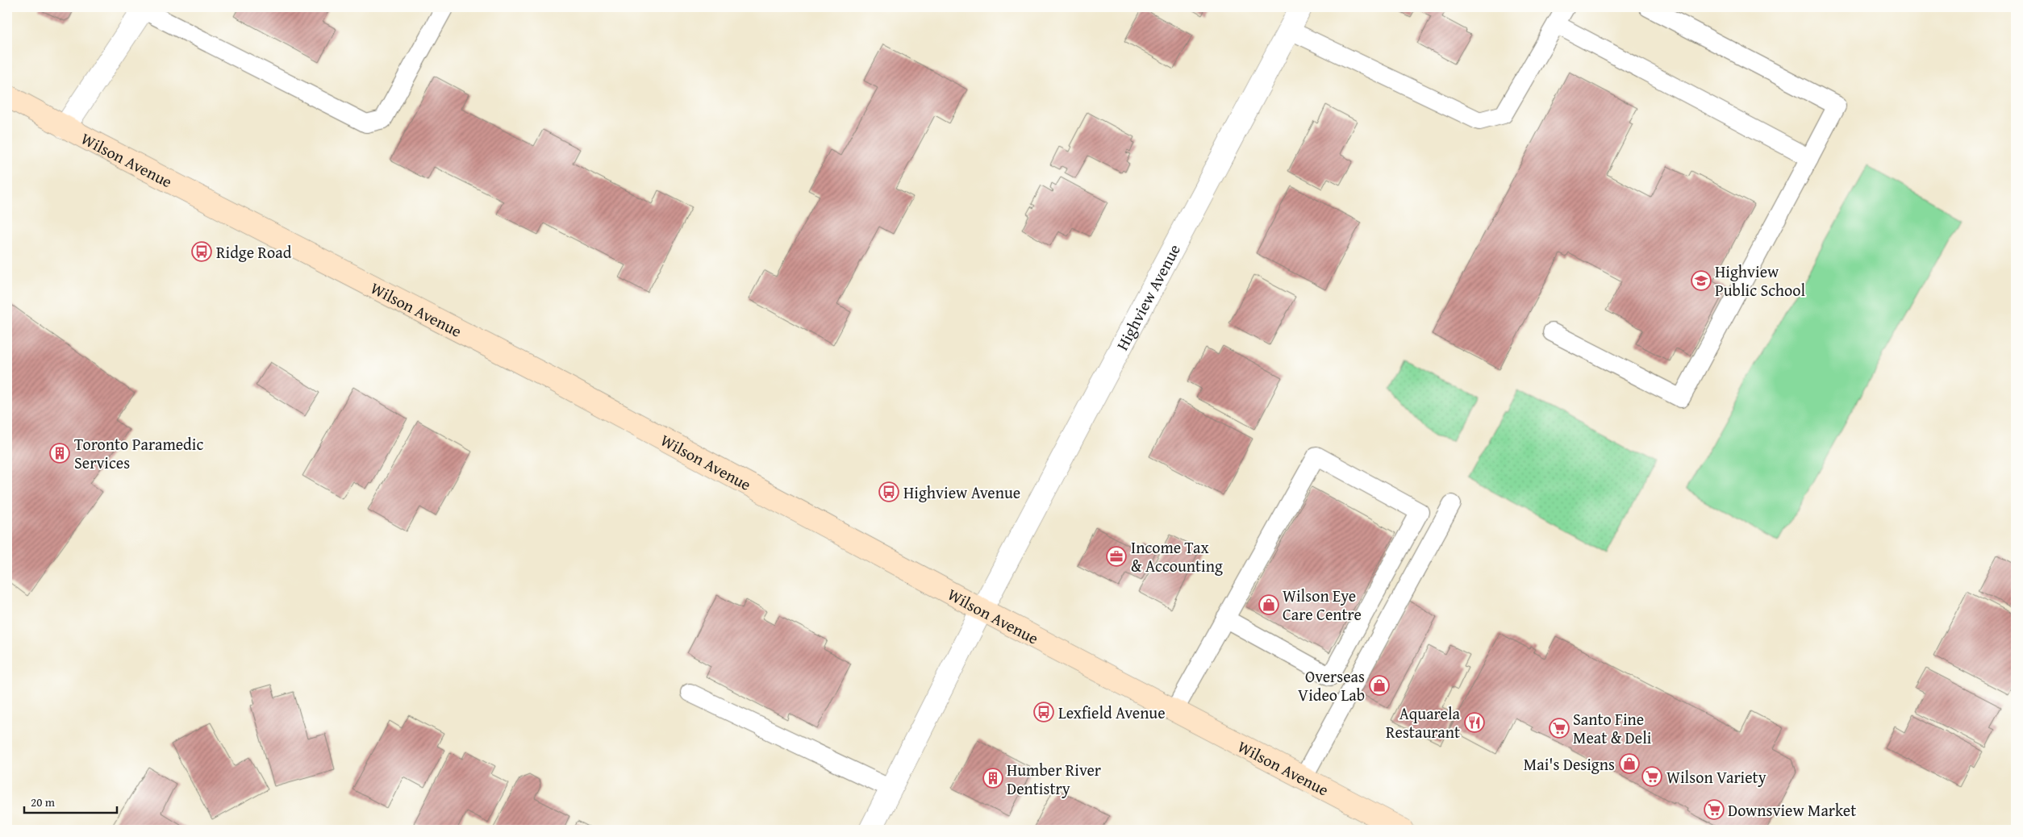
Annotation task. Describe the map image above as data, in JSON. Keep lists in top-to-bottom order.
{
  "streets": {
    "main road": ["Wilson Avenue"],
    "street": ["Highview Avenue"]
  },
  "crossings": [
    ["Wilson Avenue", "Highview Avenue"]
  ],
  "places": {
    "bus stop": ["Ridge Road", "Highview Avenue", "Lexfield Avenue"],
    "school or university": ["Highview Public School"],
    "building": ["Toronto Paramedic Services", "Humber River Dentistry"],
    "office": ["Income Tax & Accounting"],
    "shop": ["Wilson Eye Care Centre", "Overseas Video Lab", "Mai's Designs"],
    "restaurant": ["Aquarela Restaurant"],
    "supermarket": ["Santo Fine Meat & Deli", "Wilson Variety", "Downsview Market"]
  },
  "scale_bar": "20 m"
}
